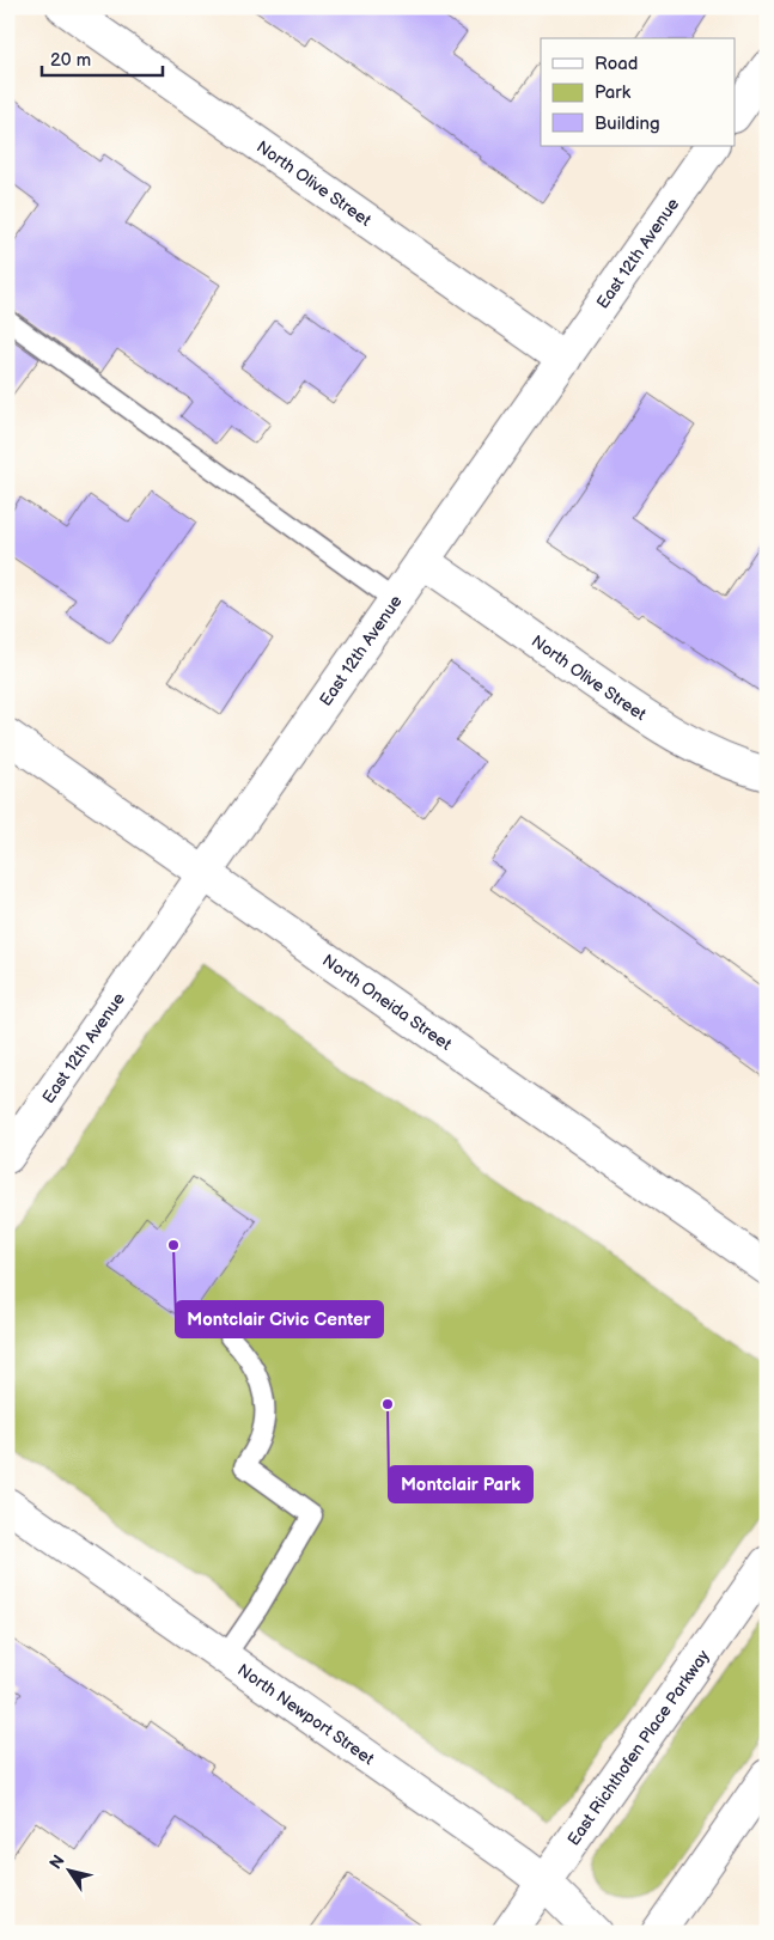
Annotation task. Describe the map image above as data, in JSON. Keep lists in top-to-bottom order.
{
  "streets": {
    "street": [
      "North Olive Street",
      "East 12th Avenue",
      "North Oneida Street",
      "North Newport Street",
      "East Richthofen Place Parkway"
    ]
  },
  "crossings": [
    ["North Olive Street", "East 12th Avenue"],
    ["East 12th Avenue", "North Oneida Street"],
    ["North Newport Street", "East Richthofen Place Parkway"]
  ],
  "places": ["Montclair Civic Center", "Montclair Park"],
  "legend": ["Road", "Park", "Building"],
  "scale_bar": "20 m",
  "north": "top left"
}
